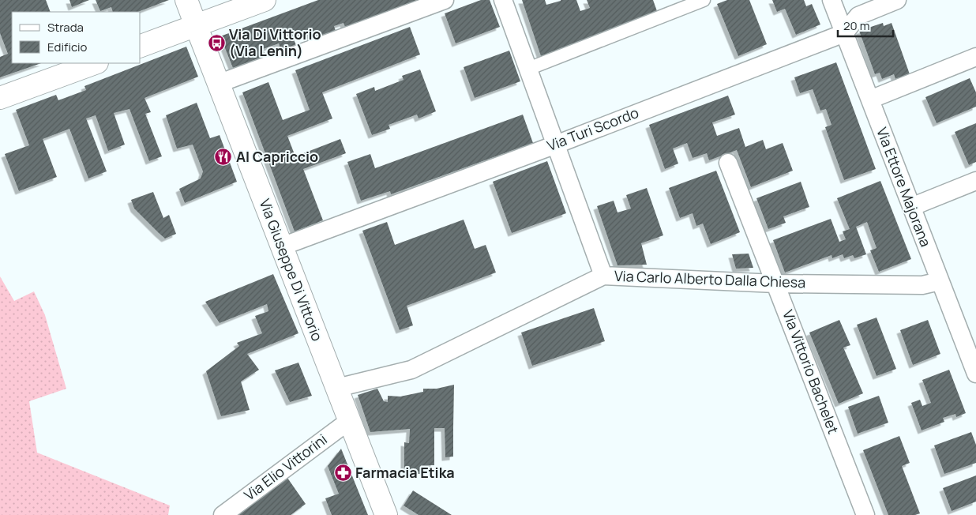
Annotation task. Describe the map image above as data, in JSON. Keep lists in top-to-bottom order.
{
  "streets": {
    "street": [
      "Via Turi Scordo",
      "Via Ettore Majorana",
      "Via Giuseppe Di Vittorio",
      "Via Carlo Alberto Dalla Chiesa",
      "Via Vittorio Bachelet",
      "Via Elio Vittorini"
    ]
  },
  "crossings": [
    ["Via Turi Scordo", "Via Ettore Majorana"],
    ["Via Turi Scordo", "Via Giuseppe Di Vittorio"],
    ["Via Ettore Majorana", "Via Carlo Alberto Dalla Chiesa"],
    ["Via Giuseppe Di Vittorio", "Via Carlo Alberto Dalla Chiesa"],
    ["Via Giuseppe Di Vittorio", "Via Elio Vittorini"],
    ["Via Carlo Alberto Dalla Chiesa", "Via Vittorio Bachelet"]
  ],
  "places": {
    "bus stop": ["Via Di Vittorio (Via Lenin)"],
    "restaurant": ["Al Capriccio"],
    "pharmacy": ["Farmacia Etika"]
  },
  "legend": ["Strada", "Edificio"],
  "scale_bar": "20 m"
}
